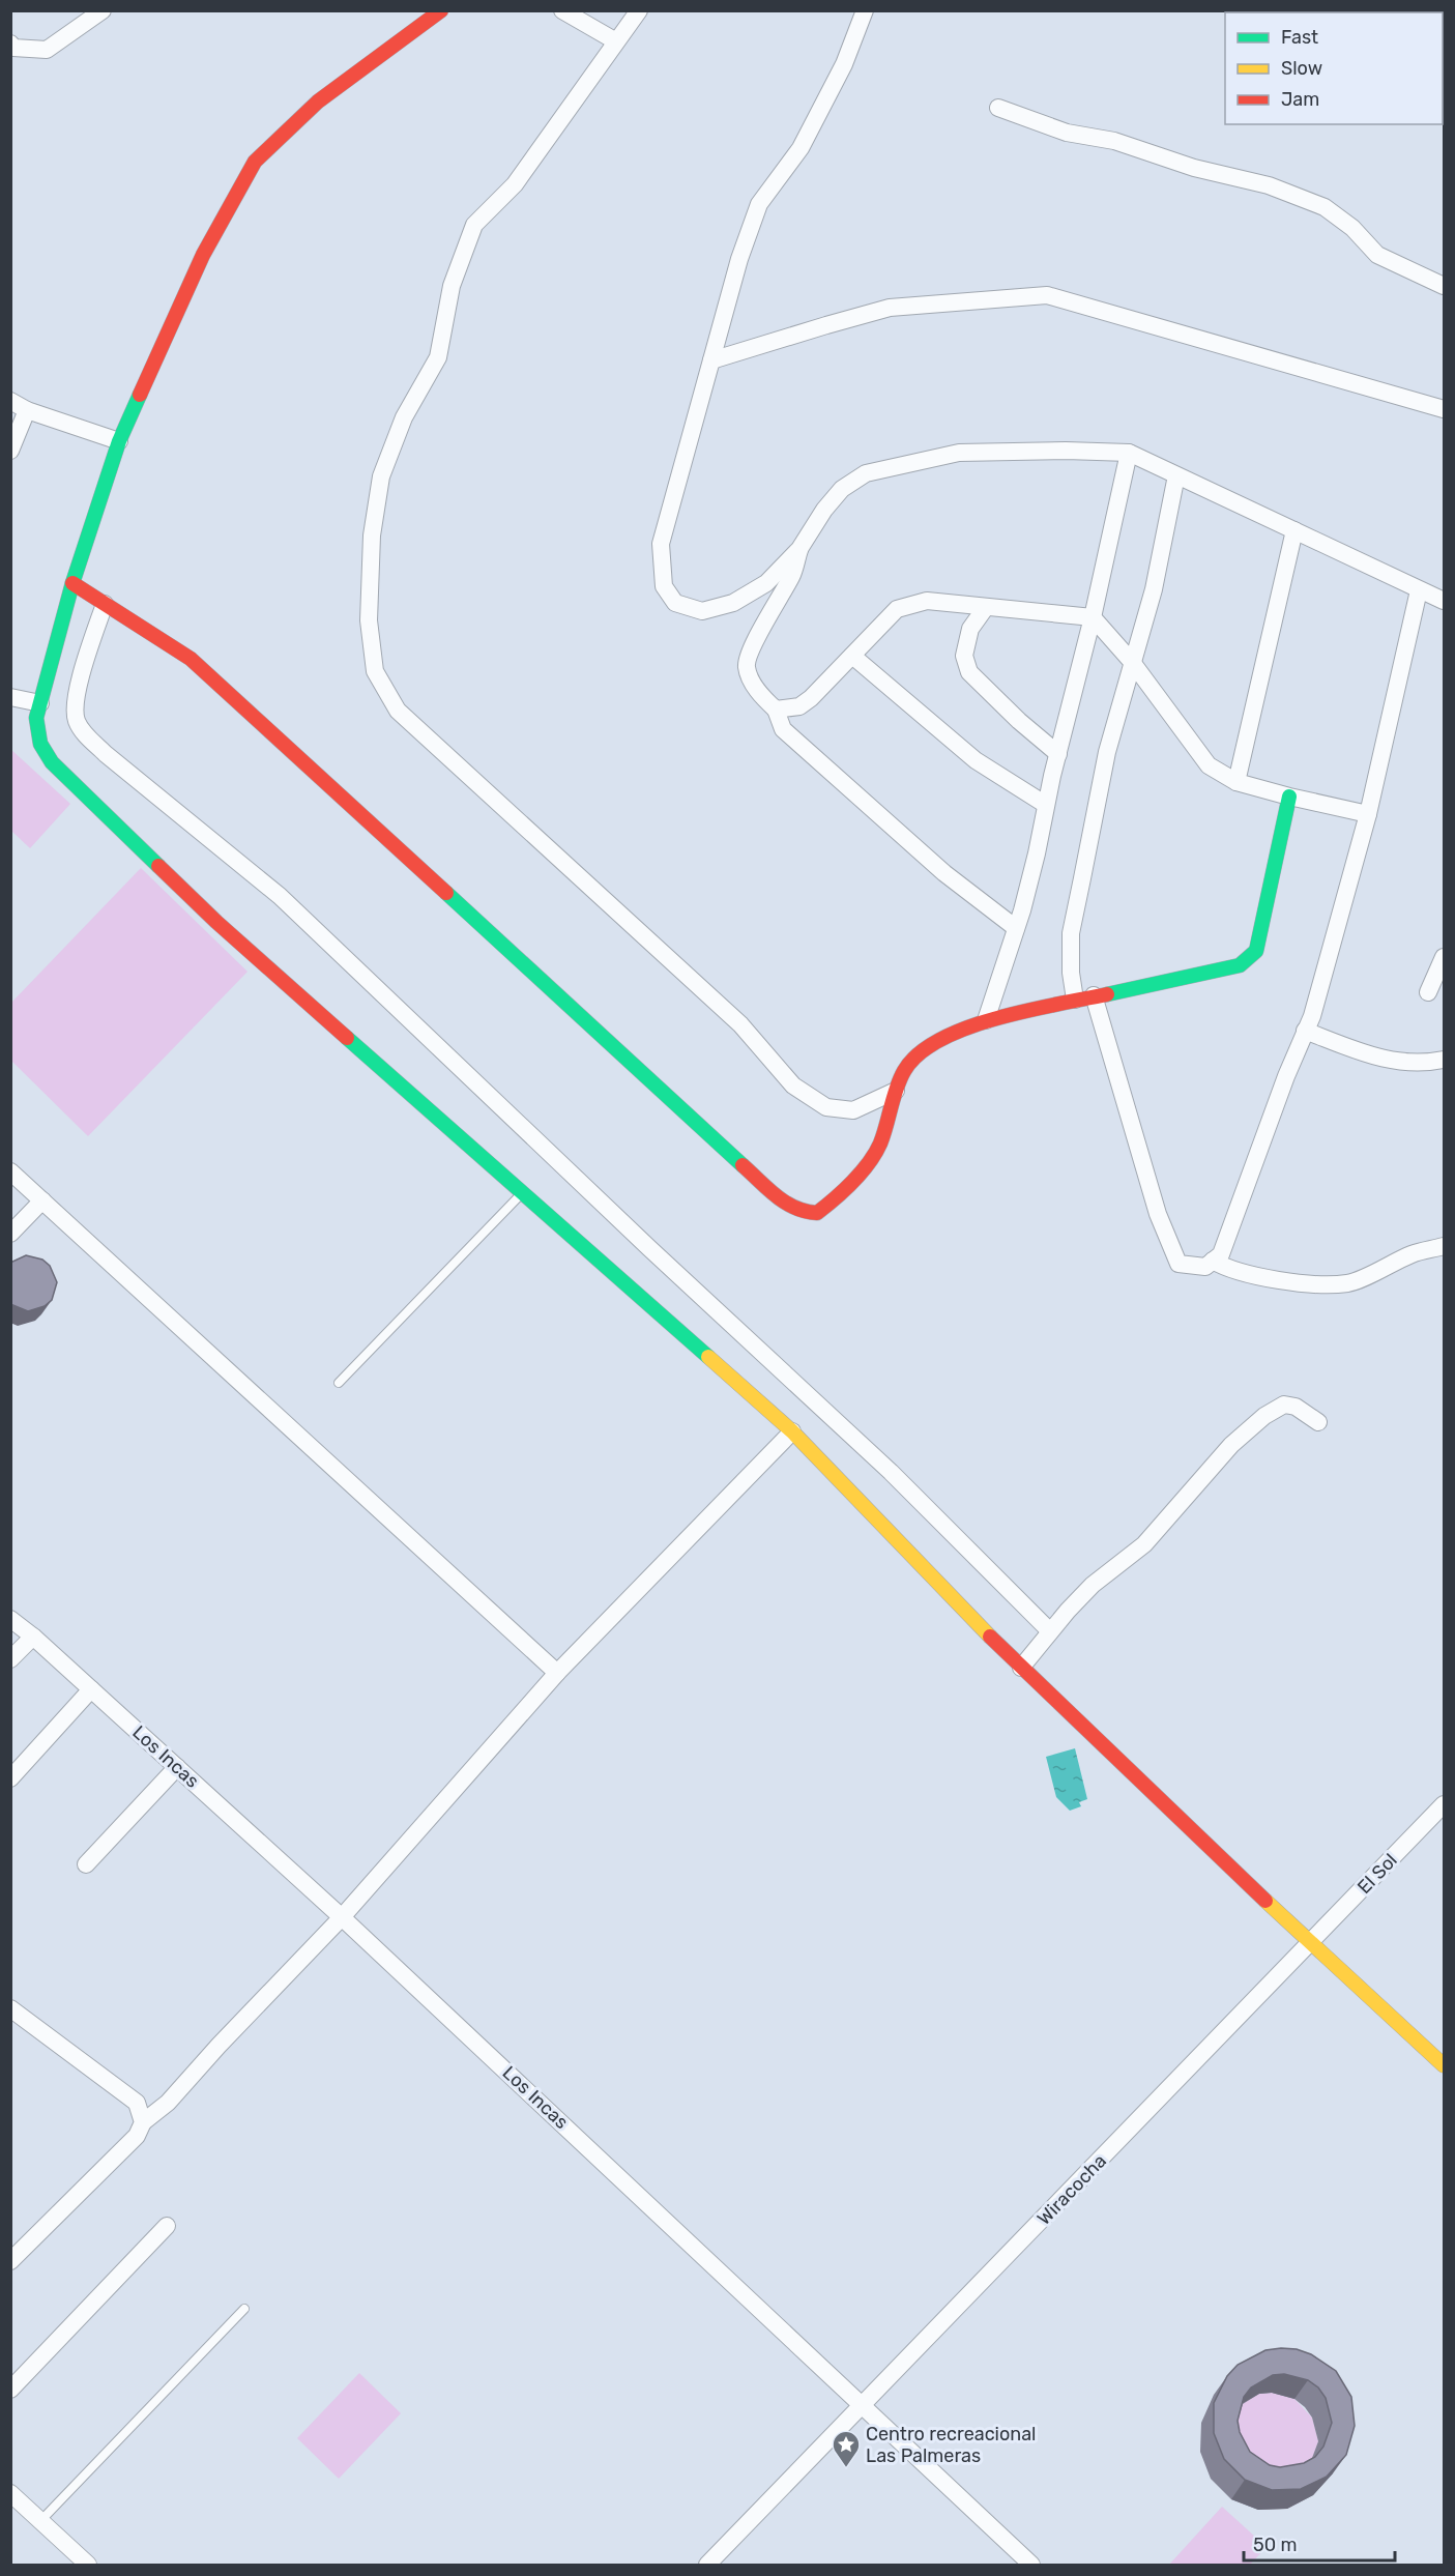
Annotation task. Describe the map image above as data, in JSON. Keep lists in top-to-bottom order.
{
  "streets": {
    "street": ["Los Incas", "El Sol", "Wiracocha"]
  },
  "crossings": [
    ["Los Incas", "Wiracocha"],
    ["El Sol", "Wiracocha"]
  ],
  "places": {
    "place": ["Centro recreacional Las Palmeras"]
  },
  "legend": ["Fast", "Slow", "Jam"],
  "scale_bar": "50 m"
}
